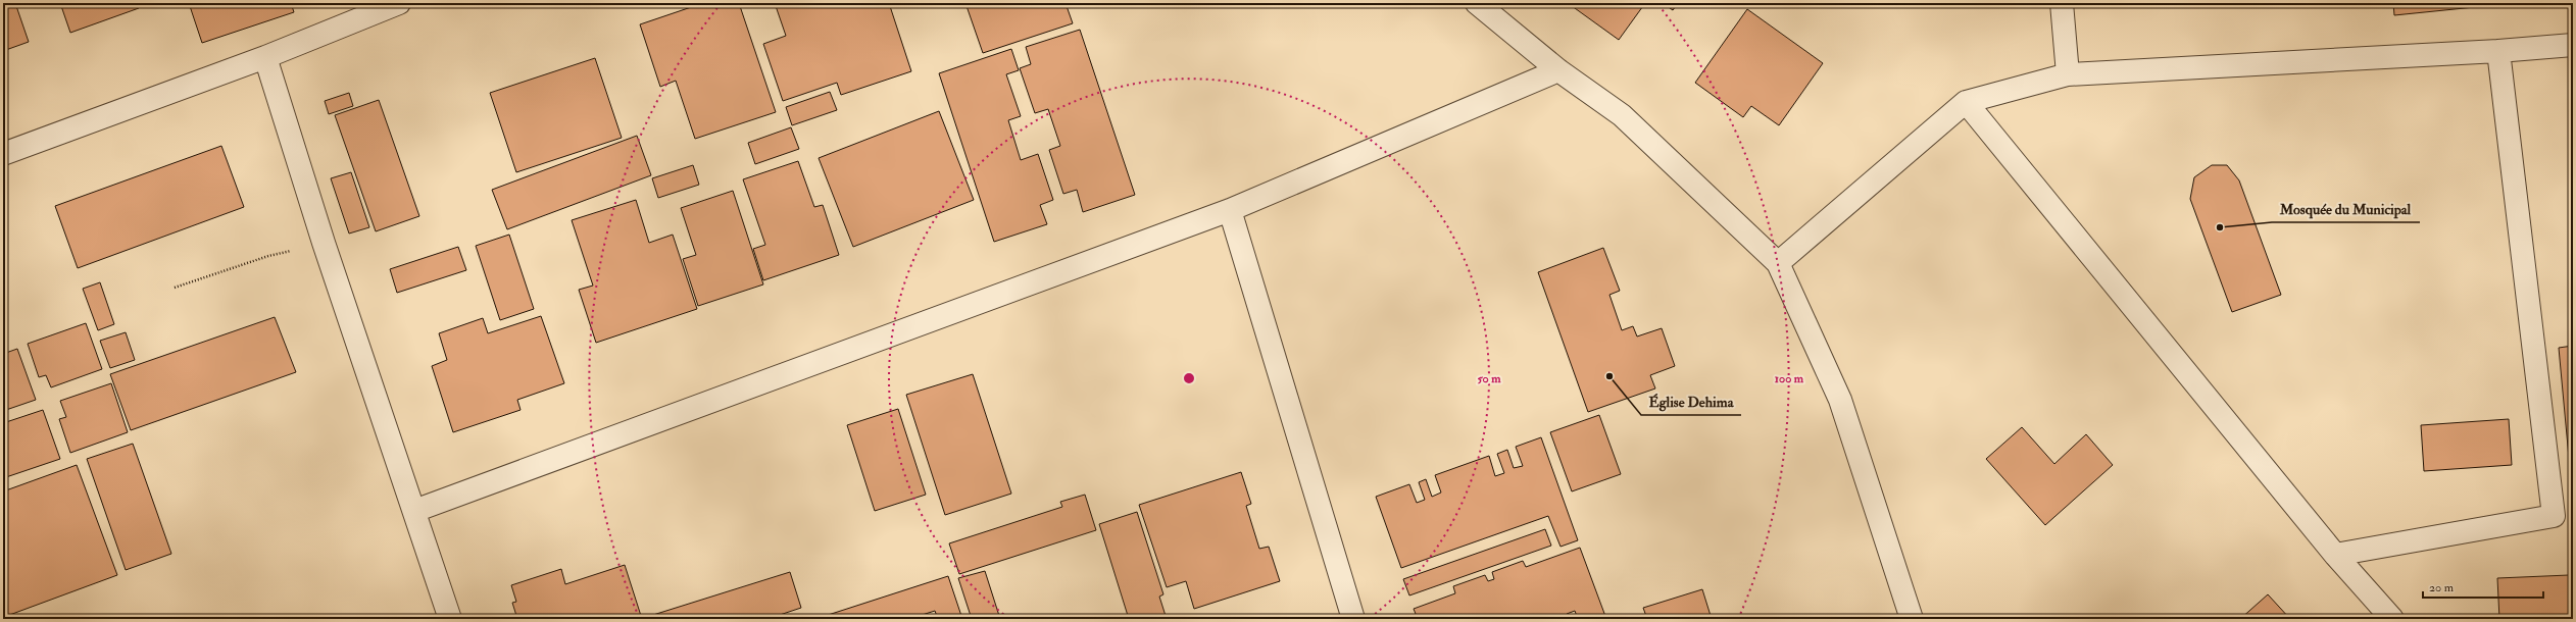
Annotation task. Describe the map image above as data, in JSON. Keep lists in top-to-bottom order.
{
  "places": ["Mosquée du Municipal", "Église Dehima"],
  "scale_bar": "20 m",
  "rings": ["50 m", "100 m"]
}
